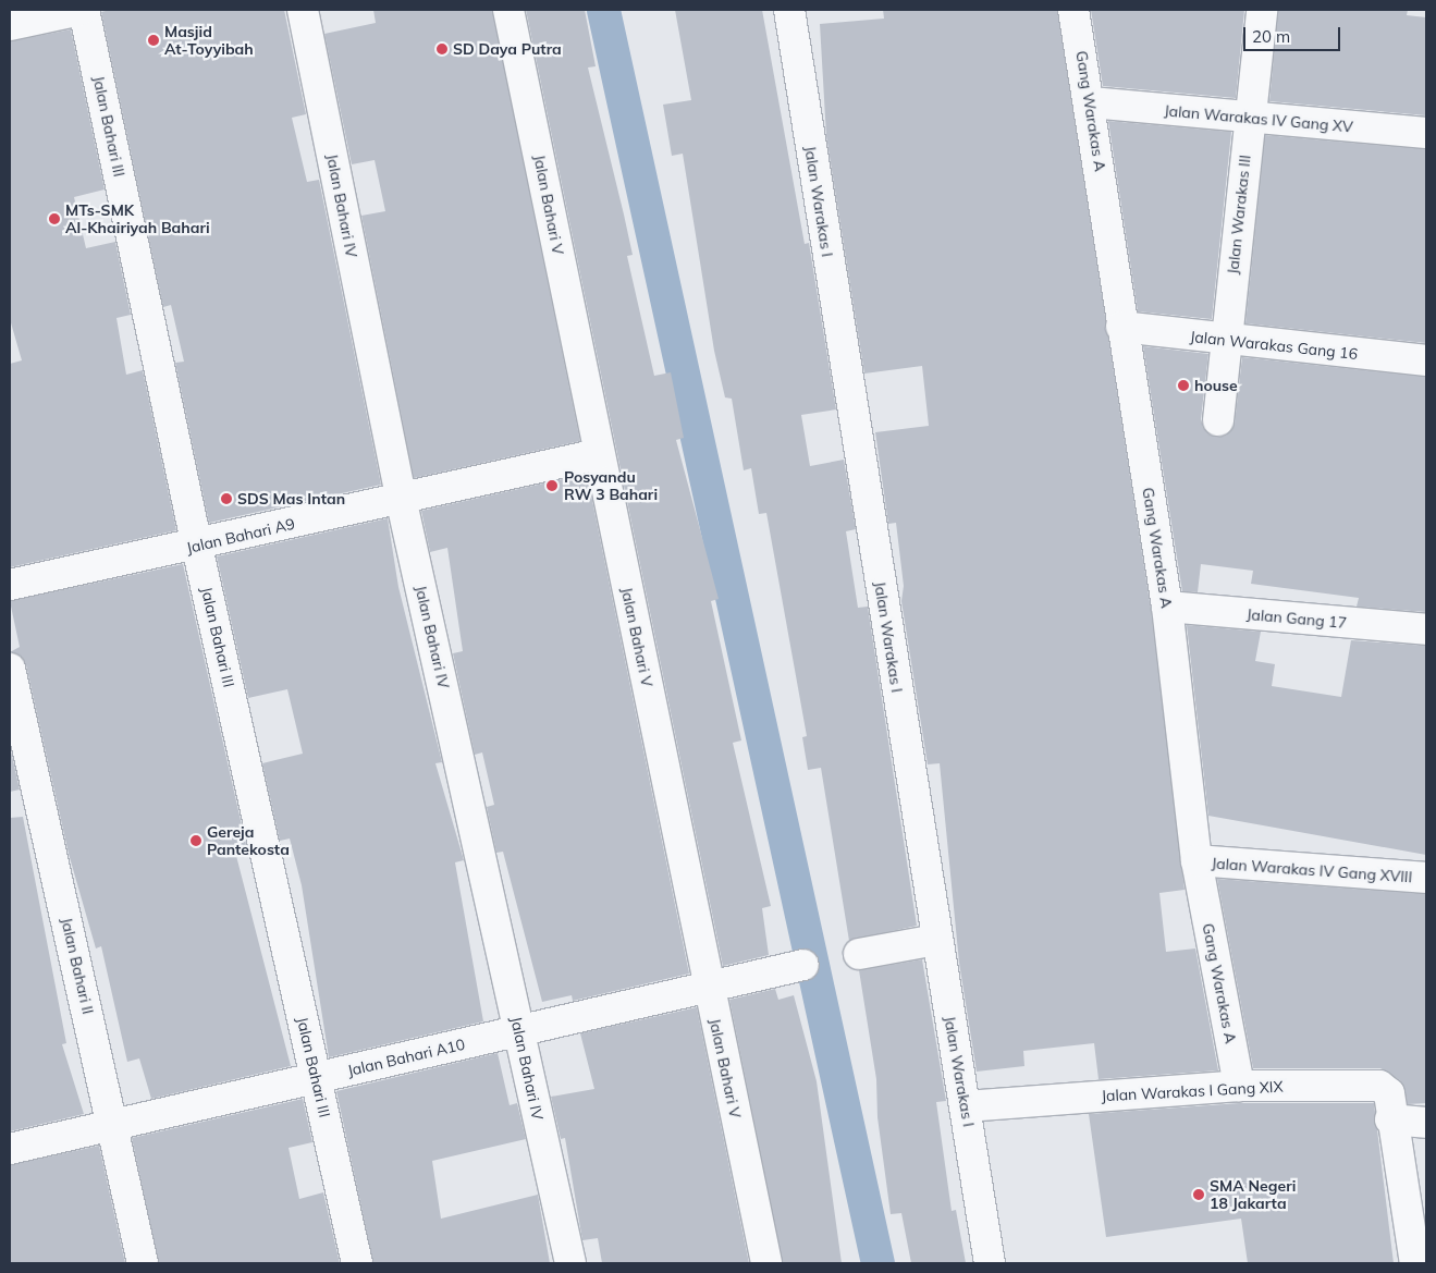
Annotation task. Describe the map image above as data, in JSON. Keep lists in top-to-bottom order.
{
  "streets": {
    "street": [
      "Gang Warakas A",
      "Jalan Warakas IV Gang XV",
      "Jalan Bahari III",
      "Jalan Warakas I",
      "Jalan Bahari V",
      "Jalan Bahari IV",
      "Jalan Warakas III",
      "Jalan Warakas Gang 16",
      "Jalan Bahari A9",
      "Jalan Gang 17",
      "Jalan Warakas IV Gang XVIII",
      "Jalan Bahari II",
      "Jalan Bahari A10",
      "Jalan Warakas I Gang XIX"
    ]
  },
  "crossings": [
    ["Gang Warakas A", "Jalan Warakas IV Gang XV"],
    ["Gang Warakas A", "Jalan Warakas Gang 16"],
    ["Gang Warakas A", "Jalan Gang 17"],
    ["Gang Warakas A", "Jalan Warakas IV Gang XVIII"],
    ["Gang Warakas A", "Jalan Warakas I Gang XIX"],
    ["Jalan Warakas IV Gang XV", "Jalan Warakas III"],
    ["Jalan Bahari III", "Jalan Bahari A9"],
    ["Jalan Bahari III", "Jalan Bahari A10"],
    ["Jalan Warakas I", "Jalan Warakas I Gang XIX"],
    ["Jalan Bahari V", "Jalan Bahari A9"],
    ["Jalan Bahari V", "Jalan Bahari A10"],
    ["Jalan Bahari IV", "Jalan Bahari A9"],
    ["Jalan Bahari IV", "Jalan Bahari A10"],
    ["Jalan Warakas III", "Jalan Warakas Gang 16"],
    ["Jalan Bahari II", "Jalan Bahari A10"]
  ],
  "places": [
    "Masjid At-Toyyibah",
    "SD Daya Putra",
    "MTs-SMK Al-Khairiyah Bahari",
    "house",
    "Posyandu RW 3 Bahari",
    "SDS Mas Intan",
    "Gereja Pantekosta",
    "SMA Negeri 18 Jakarta"
  ],
  "scale_bar": "20 m"
}
